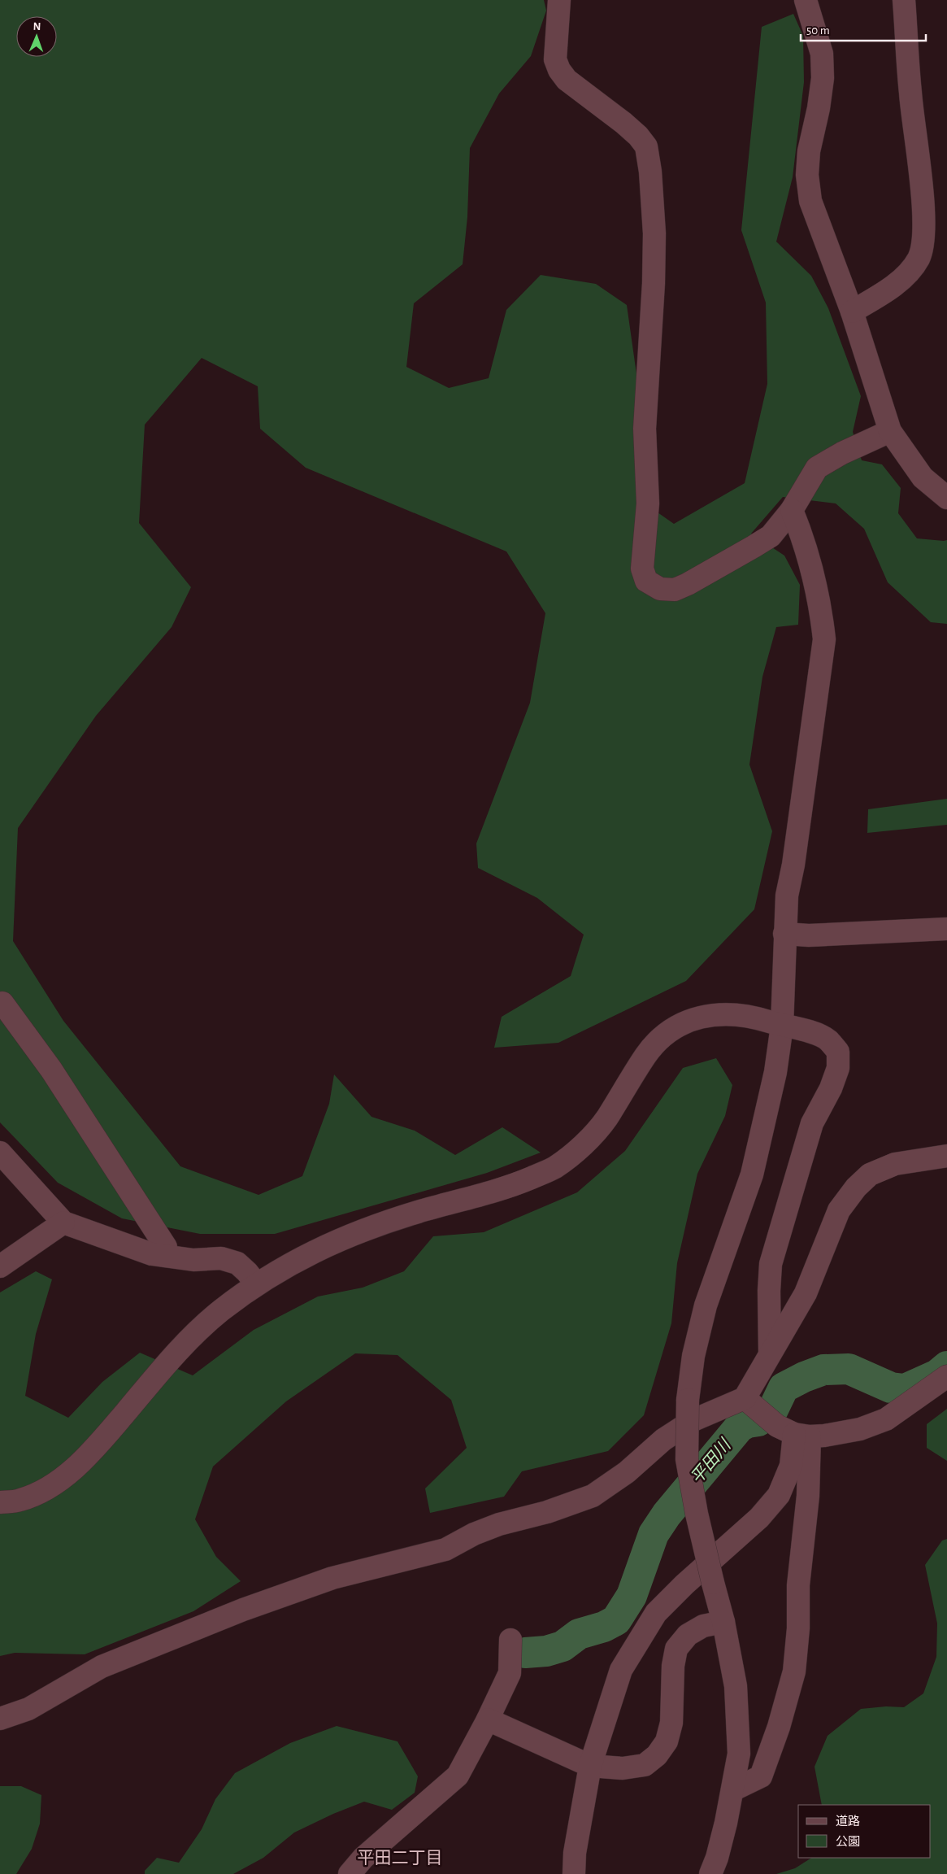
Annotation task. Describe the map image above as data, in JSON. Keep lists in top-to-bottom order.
{
  "districts": ["平田二丁目"],
  "water": ["平田川"],
  "legend": ["道路", "公園"],
  "scale_bar": "50 m",
  "north": "top"
}
